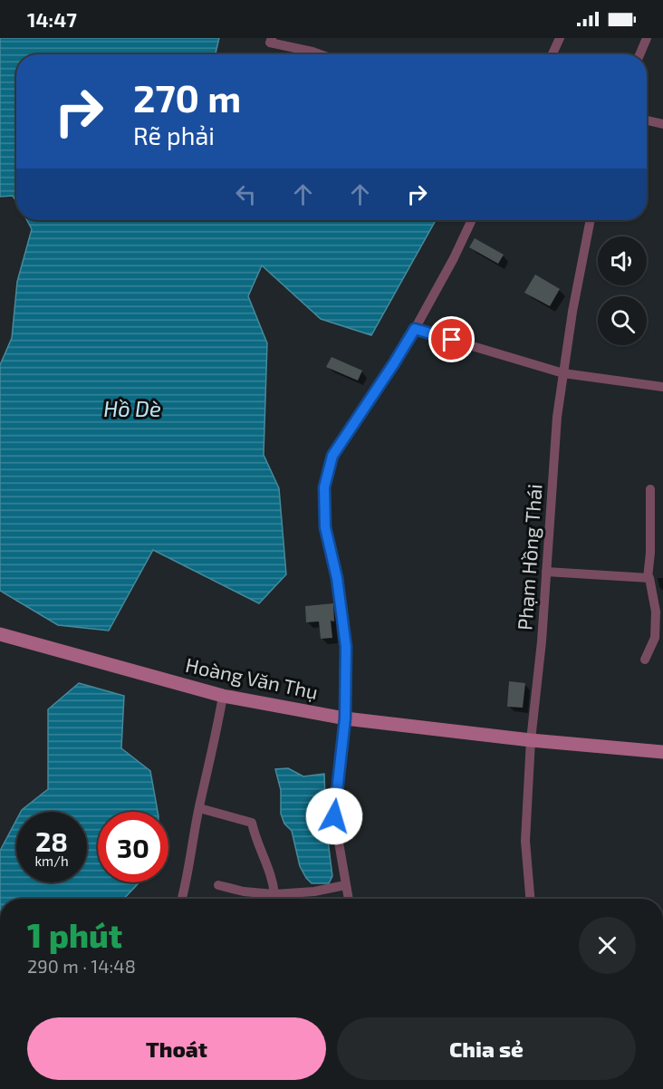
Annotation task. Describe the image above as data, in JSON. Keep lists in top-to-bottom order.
{
  "streets": {
    "main road": ["Hoàng Văn Thụ"],
    "street": ["Phạm Hồng Thái"]
  },
  "crossings": [
    ["Phạm Hồng Thái", "Hoàng Văn Thụ"]
  ],
  "water": ["Hồ Dè"],
  "page": {
    "status": "14:47",
    "turn": ["270 m", "Rẽ phải"],
    "speed": "28 km/h",
    "limit": "30",
    "heading": ["1 phút", "290 m · 14:48"],
    "buttons": ["Thoát", "Chia sẻ"]
  }
}
